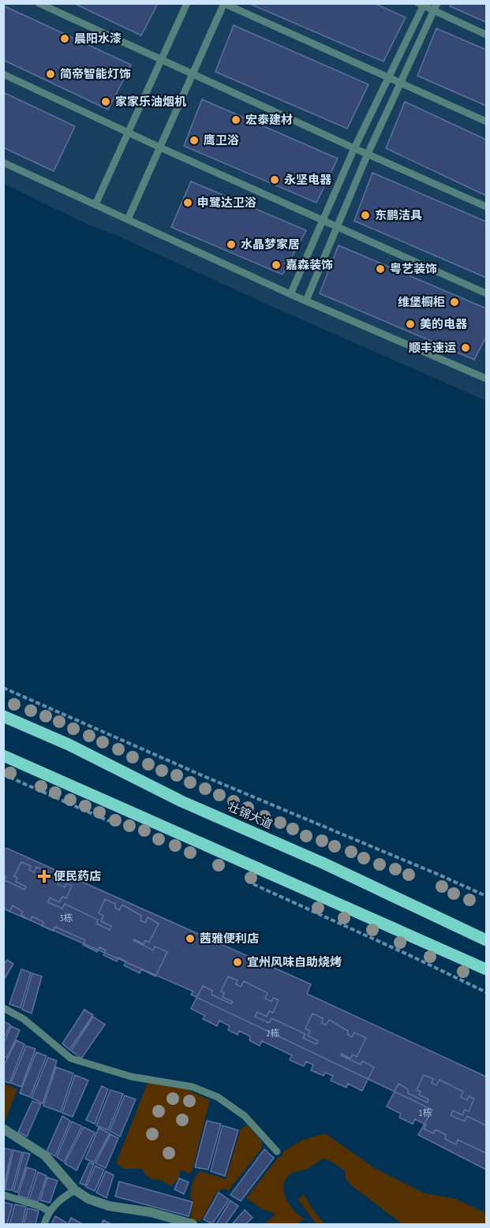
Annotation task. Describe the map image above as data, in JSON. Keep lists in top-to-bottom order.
{
  "streets": {
    "main road": ["壮锦大道"]
  },
  "places": {
    "other": [
      "晨阳水漆",
      "简帝智能灯饰",
      "家家乐油烟机",
      "宏泰建材",
      "鹰卫浴",
      "永坚电器",
      "申鹭达卫浴",
      "东鹏洁具",
      "水晶梦家居",
      "嘉森装饰",
      "粤艺装饰",
      "维堡橱柜",
      "美的电器",
      "顺丰速运",
      "茜雅便利店",
      "宜州风味自助烧烤"
    ],
    "health": ["便民药店"]
  },
  "house_numbers": ["3栋", "2栋", "1栋"]
}
